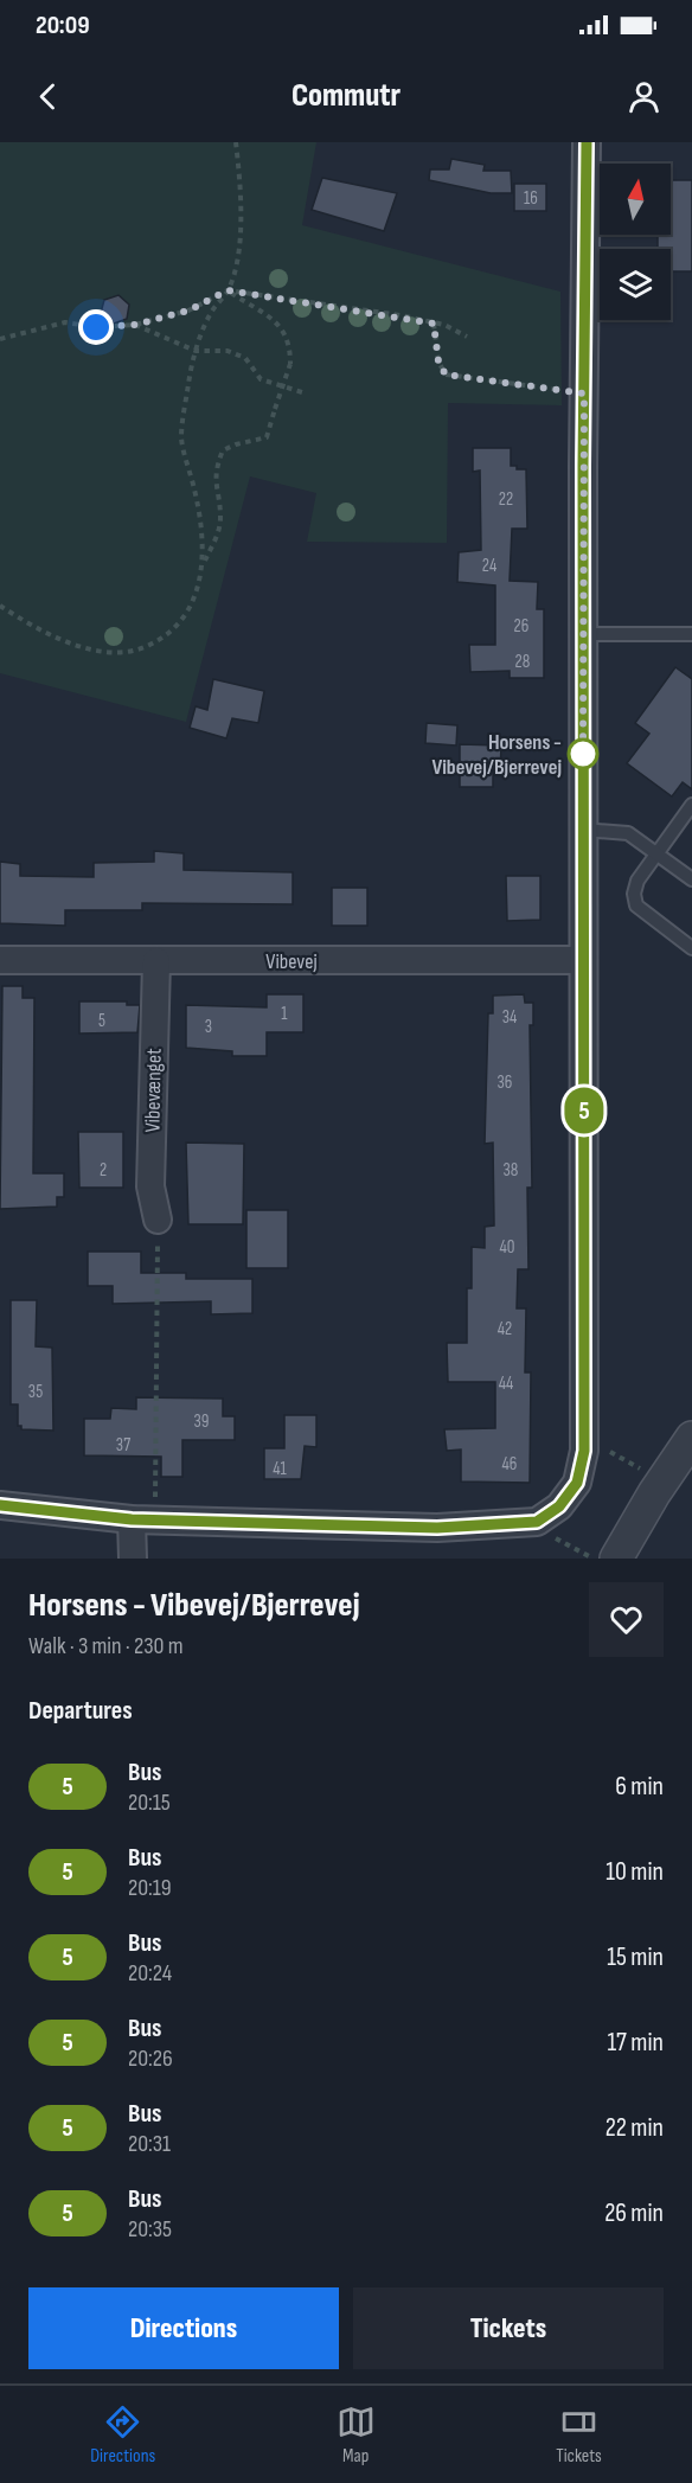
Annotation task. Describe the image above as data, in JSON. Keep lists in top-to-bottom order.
{
  "streets": {
    "street": ["Vibevej", "Vibevænget"]
  },
  "crossings": [
    ["Vibevej", "Vibevænget"]
  ],
  "places": ["Horsens - Vibevej/Bjerrevej"],
  "lines": ["bus line 5"],
  "house_numbers": [
    "16",
    "22",
    "24",
    "26",
    "28",
    "1",
    "34",
    "5",
    "3",
    "36",
    "2",
    "38",
    "40",
    "42",
    "44",
    "35",
    "39",
    "37",
    "46",
    "41"
  ],
  "north": "top",
  "page": {
    "status": "20:09",
    "header": "Commutr",
    "on_map": "5",
    "heading": [
      ["Horsens - Vibevej/Bjerrevej", "Walk · 3 min · 230 m"],
      "Departures"
    ],
    "list": [
      {
        "mark": "5",
        "name": "Bus",
        "note": "20:15",
        "value": "6 min"
      },
      {
        "mark": "5",
        "name": "Bus",
        "note": "20:19",
        "value": "10 min"
      },
      {
        "mark": "5",
        "name": "Bus",
        "note": "20:24",
        "value": "15 min"
      },
      {
        "mark": "5",
        "name": "Bus",
        "note": "20:26",
        "value": "17 min"
      },
      {
        "mark": "5",
        "name": "Bus",
        "note": "20:31",
        "value": "22 min"
      },
      {
        "mark": "5",
        "name": "Bus",
        "note": "20:35",
        "value": "26 min"
      }
    ],
    "buttons": ["Directions", "Tickets"],
    "tabs": ["Directions", "Map", "Tickets"]
  }
}
